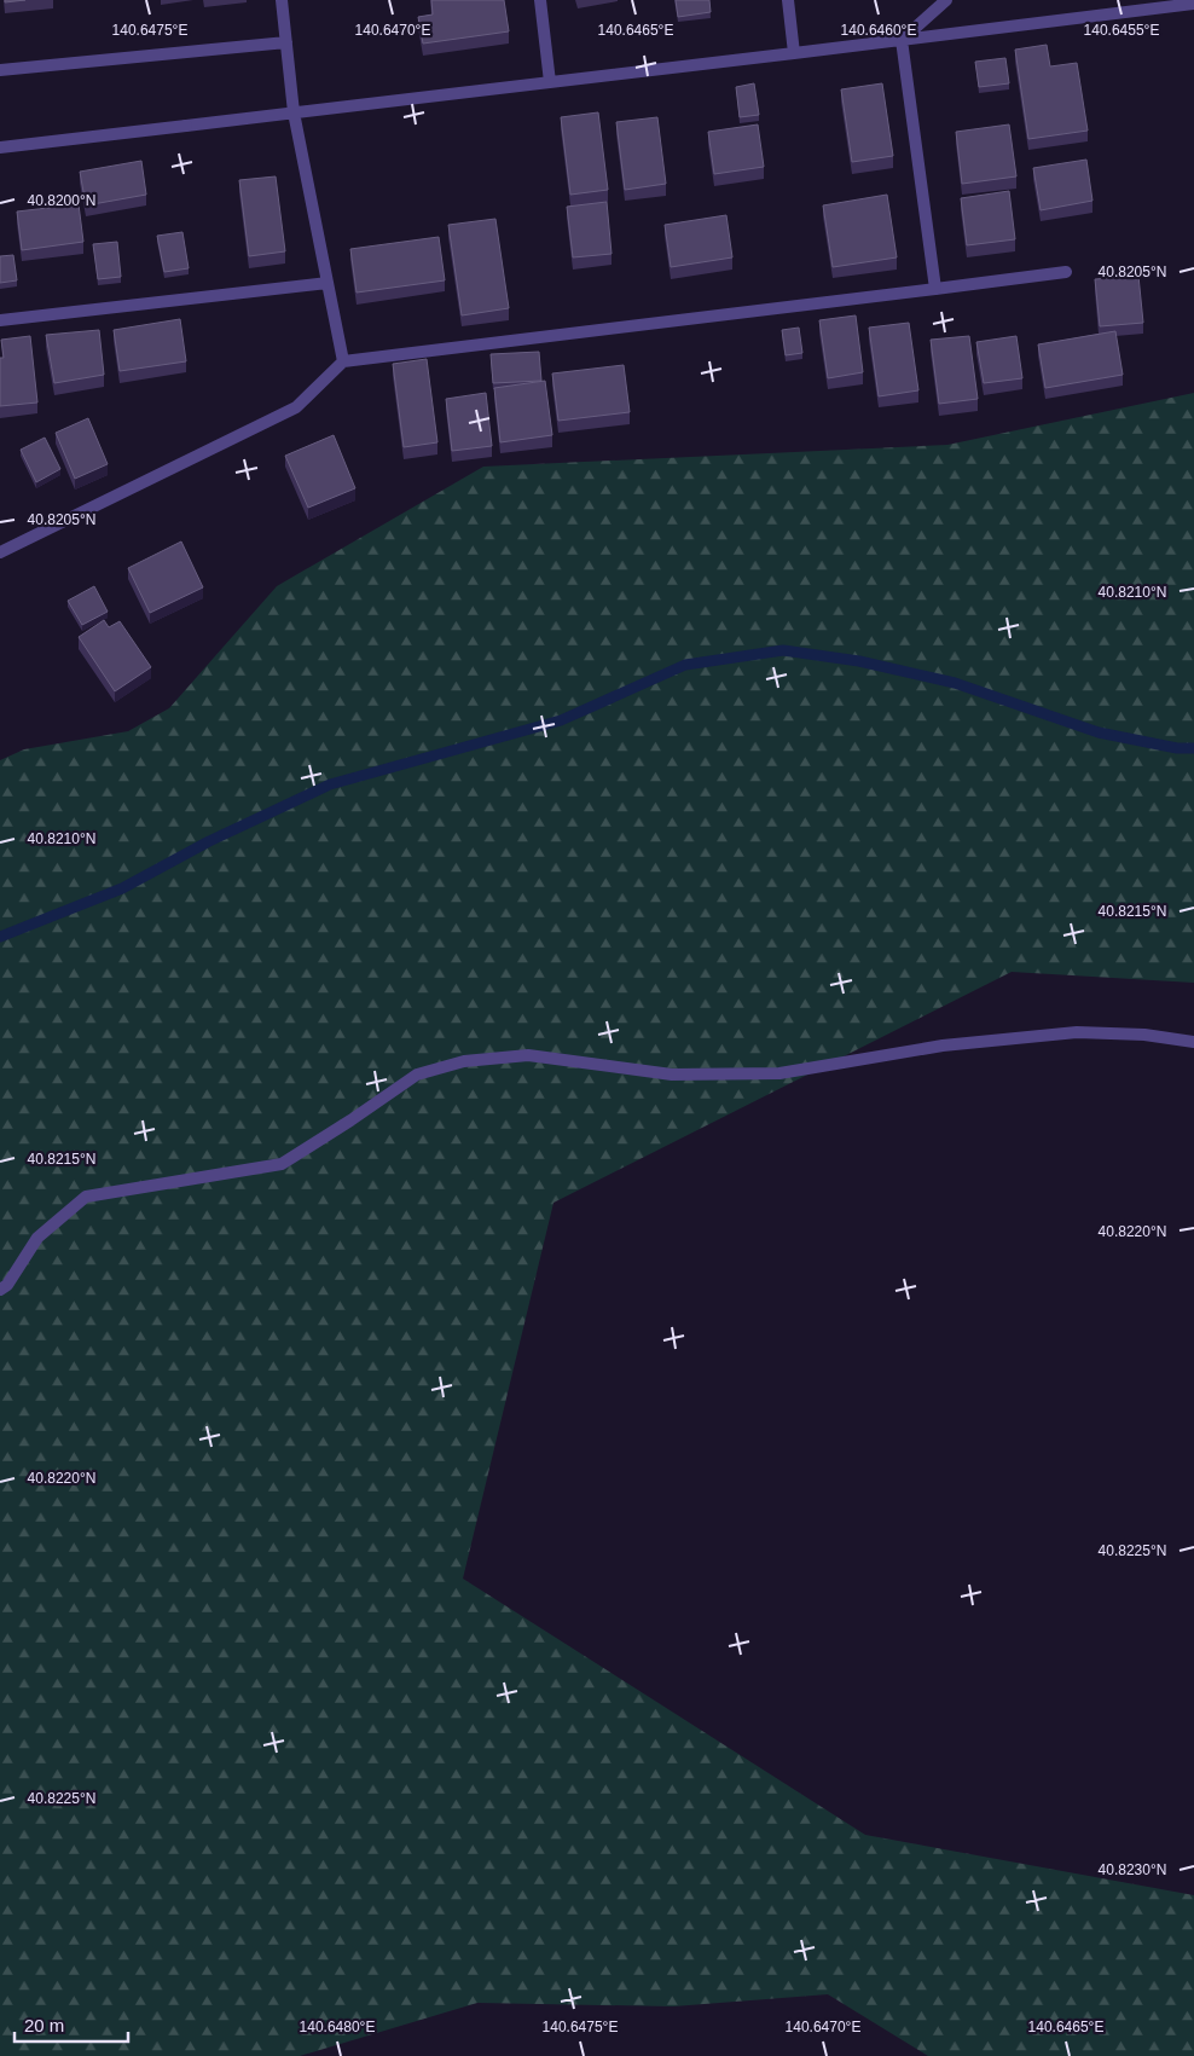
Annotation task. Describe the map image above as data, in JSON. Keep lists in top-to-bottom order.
{
  "scale_bar": "20 m",
  "coordinates": [
    "140.6475°E",
    "140.6470°E",
    "140.6465°E",
    "140.6460°E",
    "140.6455°E",
    "40.8200°N",
    "40.8205°N",
    "40.8210°N",
    "40.8215°N",
    "40.8220°N",
    "40.8225°N",
    "40.8230°N",
    "140.6480°E"
  ]
}
